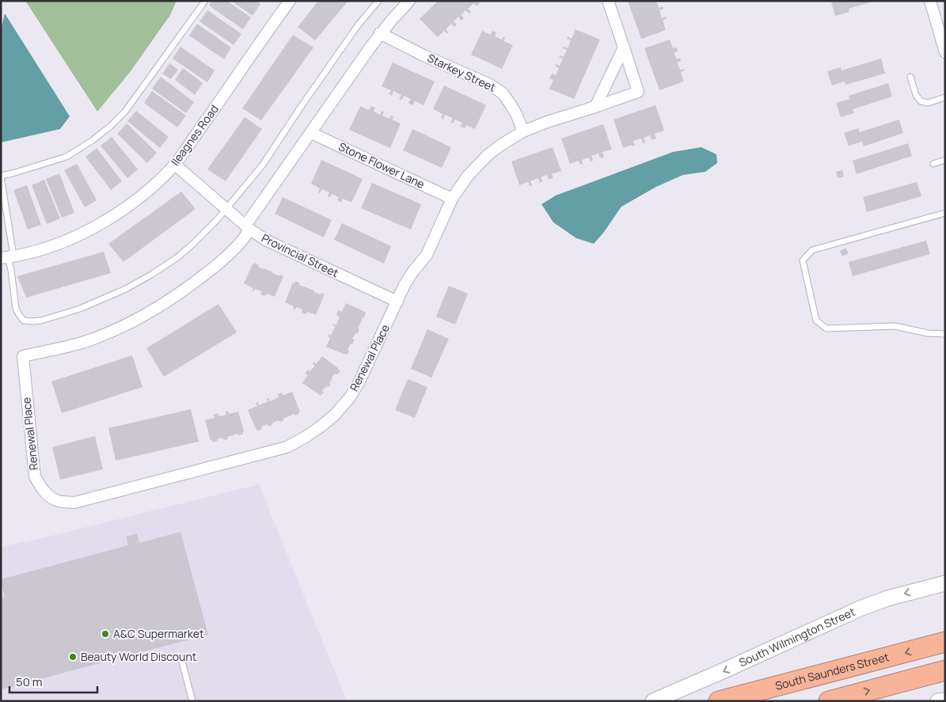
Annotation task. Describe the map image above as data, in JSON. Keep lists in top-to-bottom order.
{
  "streets": {
    "highway": ["South Saunders Street"],
    "main road": ["South Wilmington Street"],
    "street": [
      "Starkey Street",
      "Ileagnes Road",
      "Stone Flower Lane",
      "Provincial Street",
      "Renewal Place"
    ]
  },
  "crossings": [
    ["Starkey Street", "Renewal Place"],
    ["Ileagnes Road", "Provincial Street"],
    ["Stone Flower Lane", "Renewal Place"],
    ["Provincial Street", "Renewal Place"]
  ],
  "one_way": ["South Wilmington Street"],
  "places": ["A&C Supermarket", "Beauty World Discount"],
  "scale_bar": "50 m"
}
